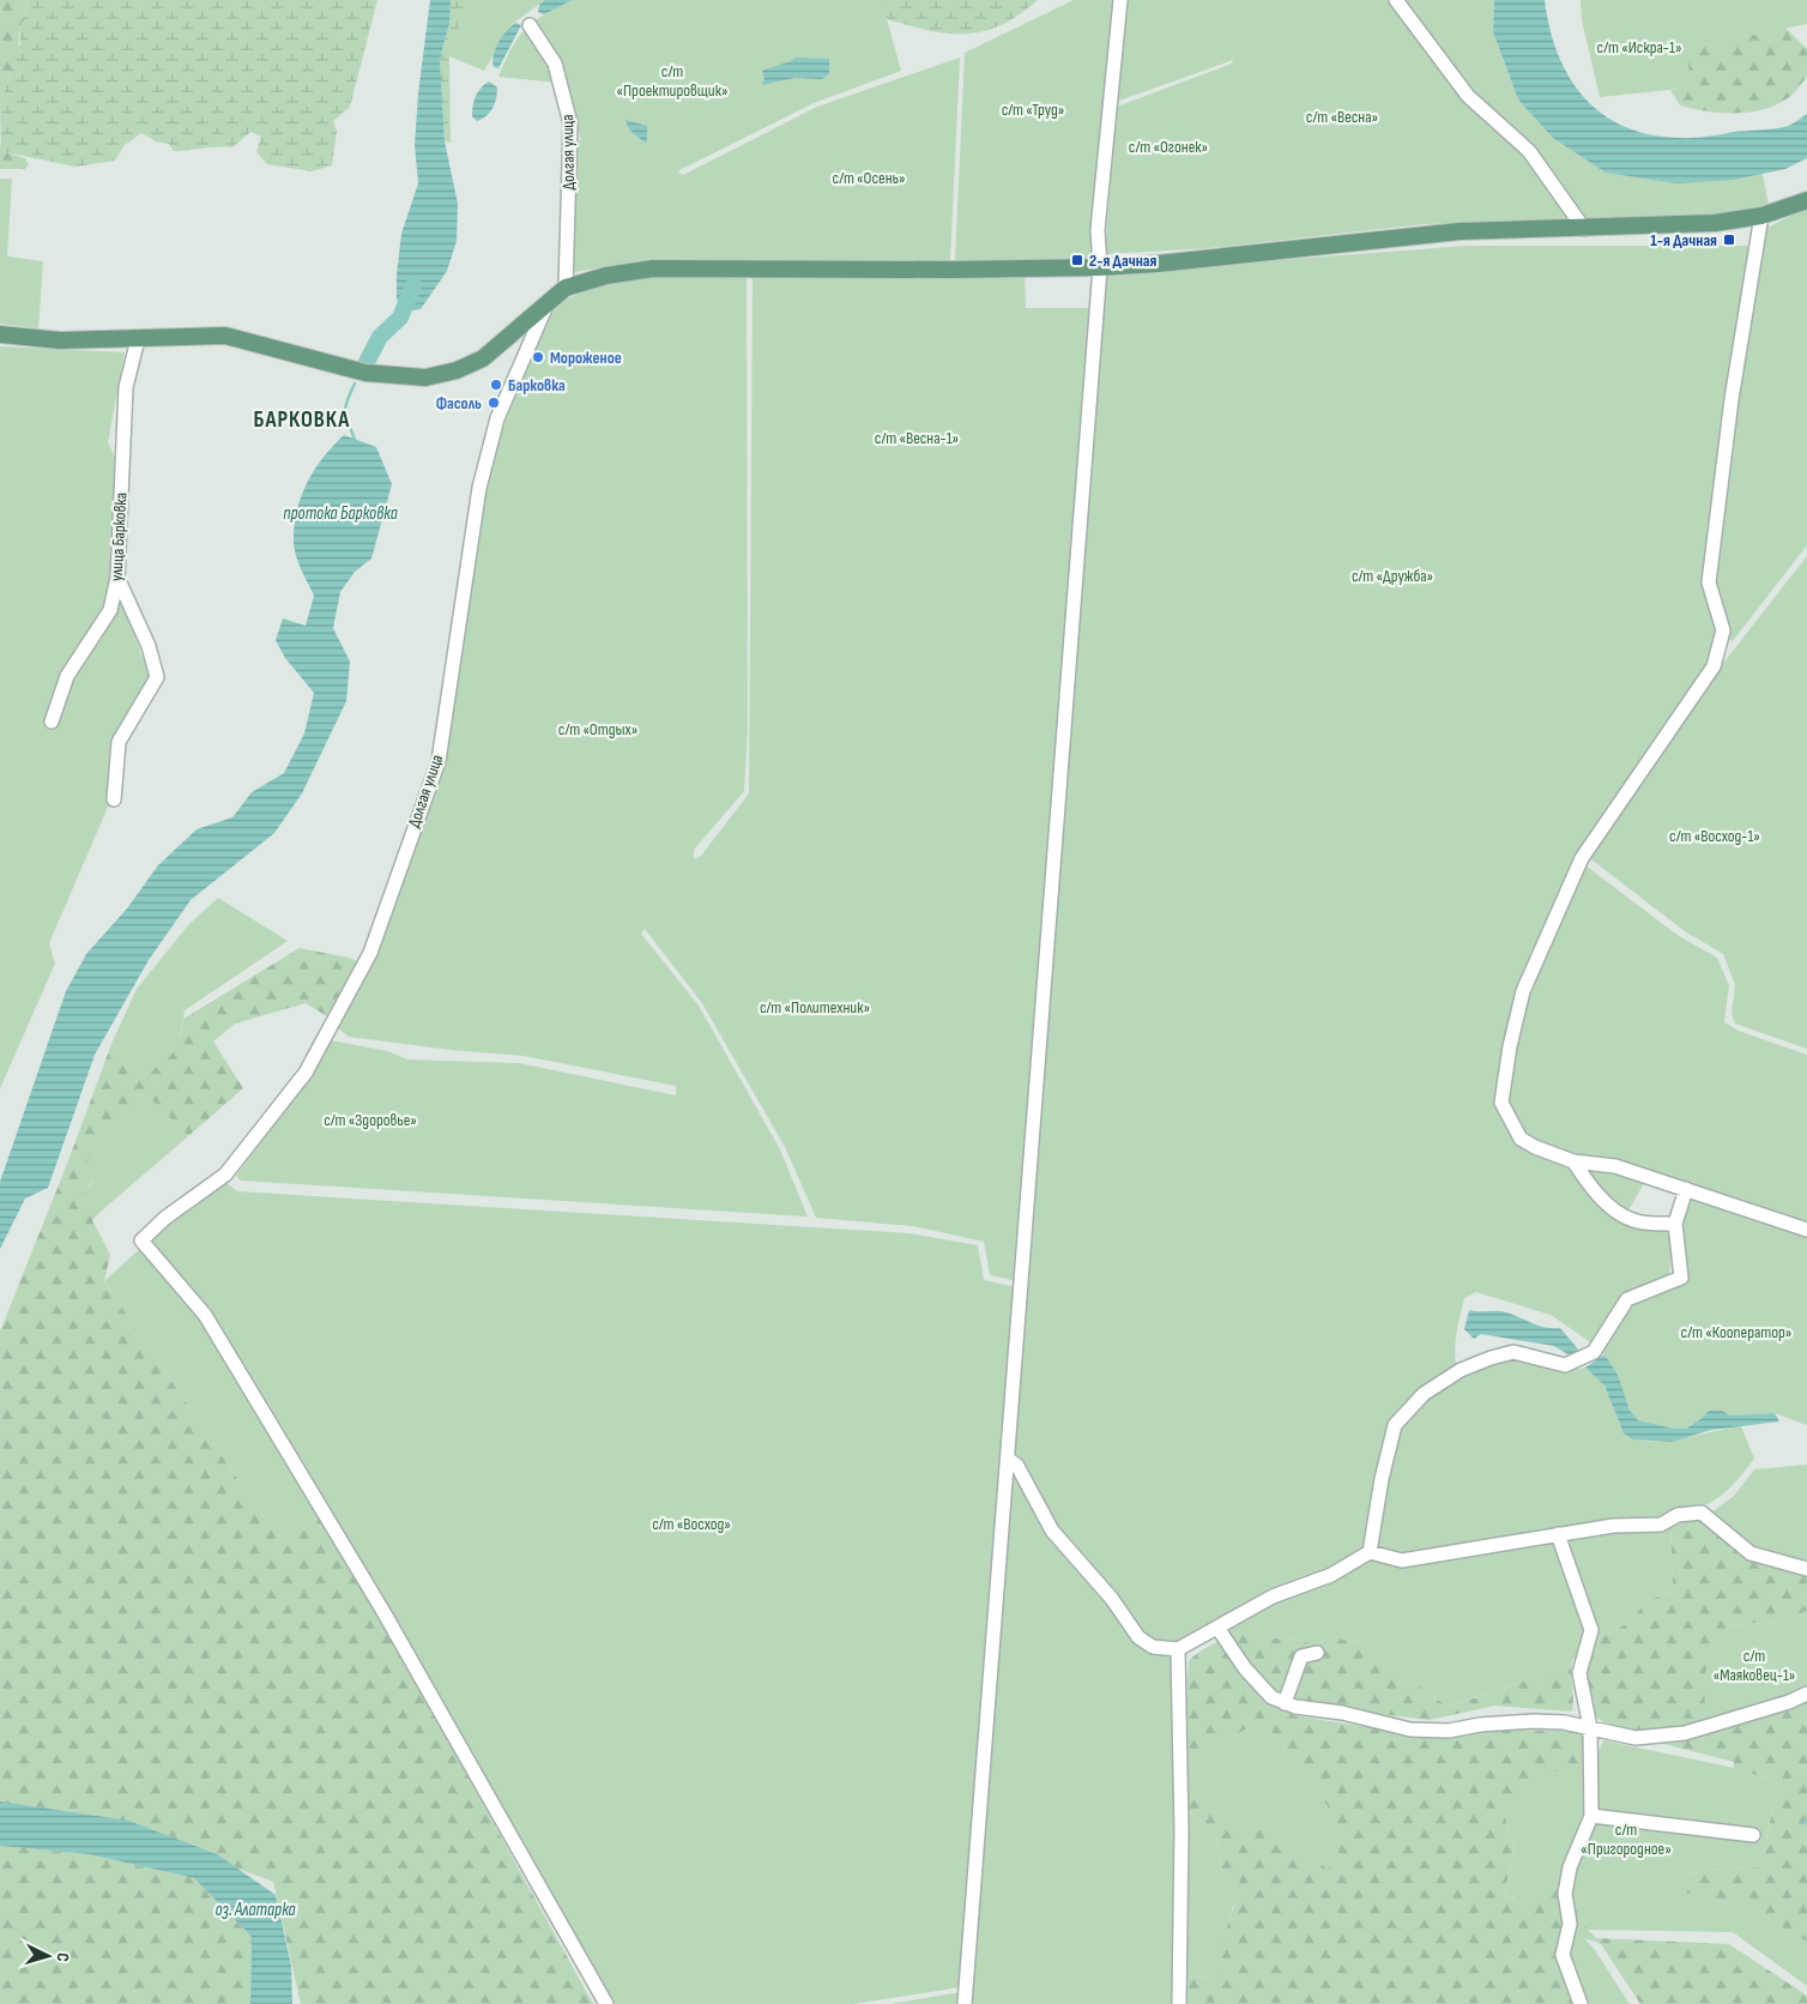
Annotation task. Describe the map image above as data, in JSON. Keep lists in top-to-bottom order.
{
  "streets": {
    "street": ["Долгая улица", "улица Барковка"]
  },
  "districts": ["БАРКОВКА"],
  "water": ["протока Барковка", "оз. Алатарка"],
  "parks": [
    "с/т «Искра-1»",
    "с/т «Проектировщик»",
    "с/т «Труд»",
    "с/т «Весна»",
    "с/т «Огонек»",
    "с/т «Осень»",
    "с/т «Весна-1»",
    "с/т «Дружба»",
    "с/т «Отдых»",
    "с/т «Восход-1»",
    "с/т «Политехник»",
    "с/т «Здоровье»",
    "с/т «Кооператор»",
    "с/т «Восход»",
    "с/т «Маяковец-1»",
    "с/т «Пригородное»"
  ],
  "places": {
    "transit": ["1-я Дачная", "2-я Дачная"],
    "other": ["Мороженое", "Барковка", "Фасоль"]
  },
  "north": "right"
}
